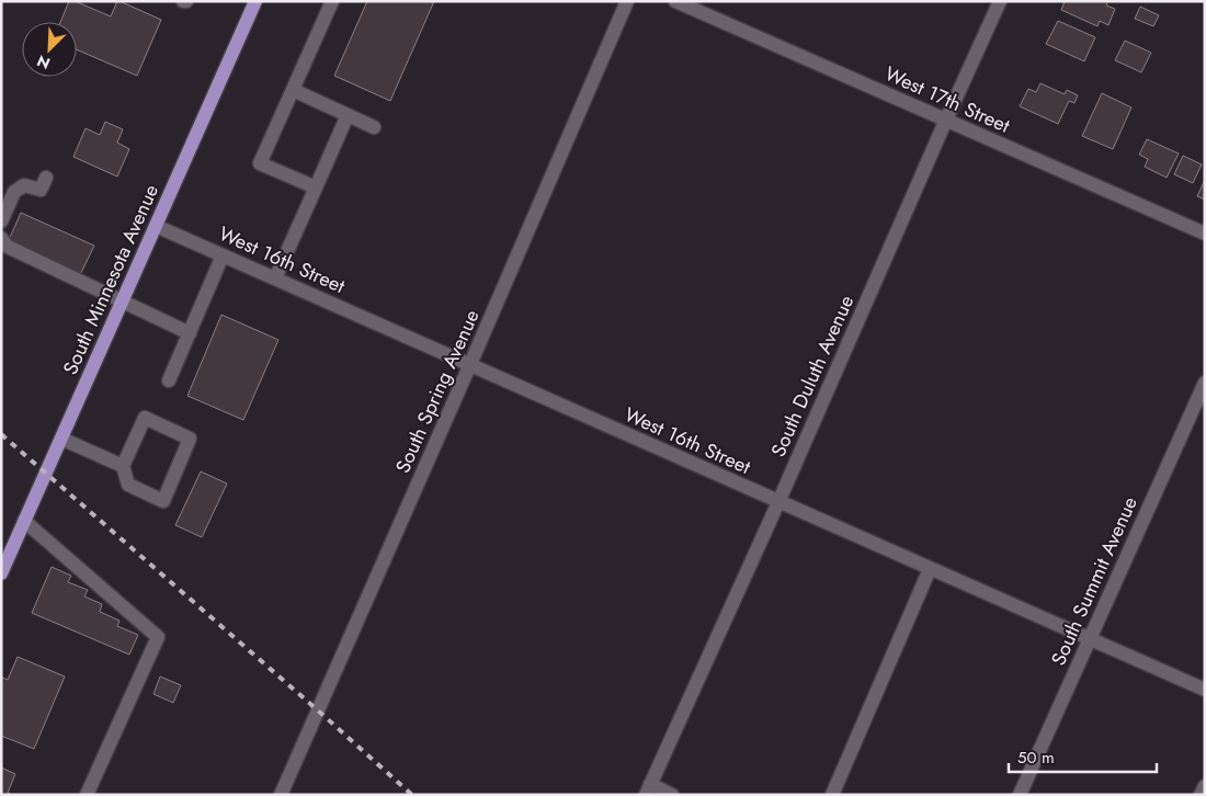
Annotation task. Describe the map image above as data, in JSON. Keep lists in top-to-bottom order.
{
  "streets": {
    "main road": ["South Minnesota Avenue"],
    "street": [
      "West 17th Street",
      "West 16th Street",
      "South Duluth Avenue",
      "South Spring Avenue",
      "South Summit Avenue"
    ]
  },
  "crossings": [
    ["West 17th Street", "South Duluth Avenue"],
    ["West 16th Street", "South Minnesota Avenue"],
    ["West 16th Street", "South Duluth Avenue"],
    ["West 16th Street", "South Spring Avenue"],
    ["West 16th Street", "South Summit Avenue"]
  ],
  "scale_bar": "50 m",
  "north": "bottom left"
}
